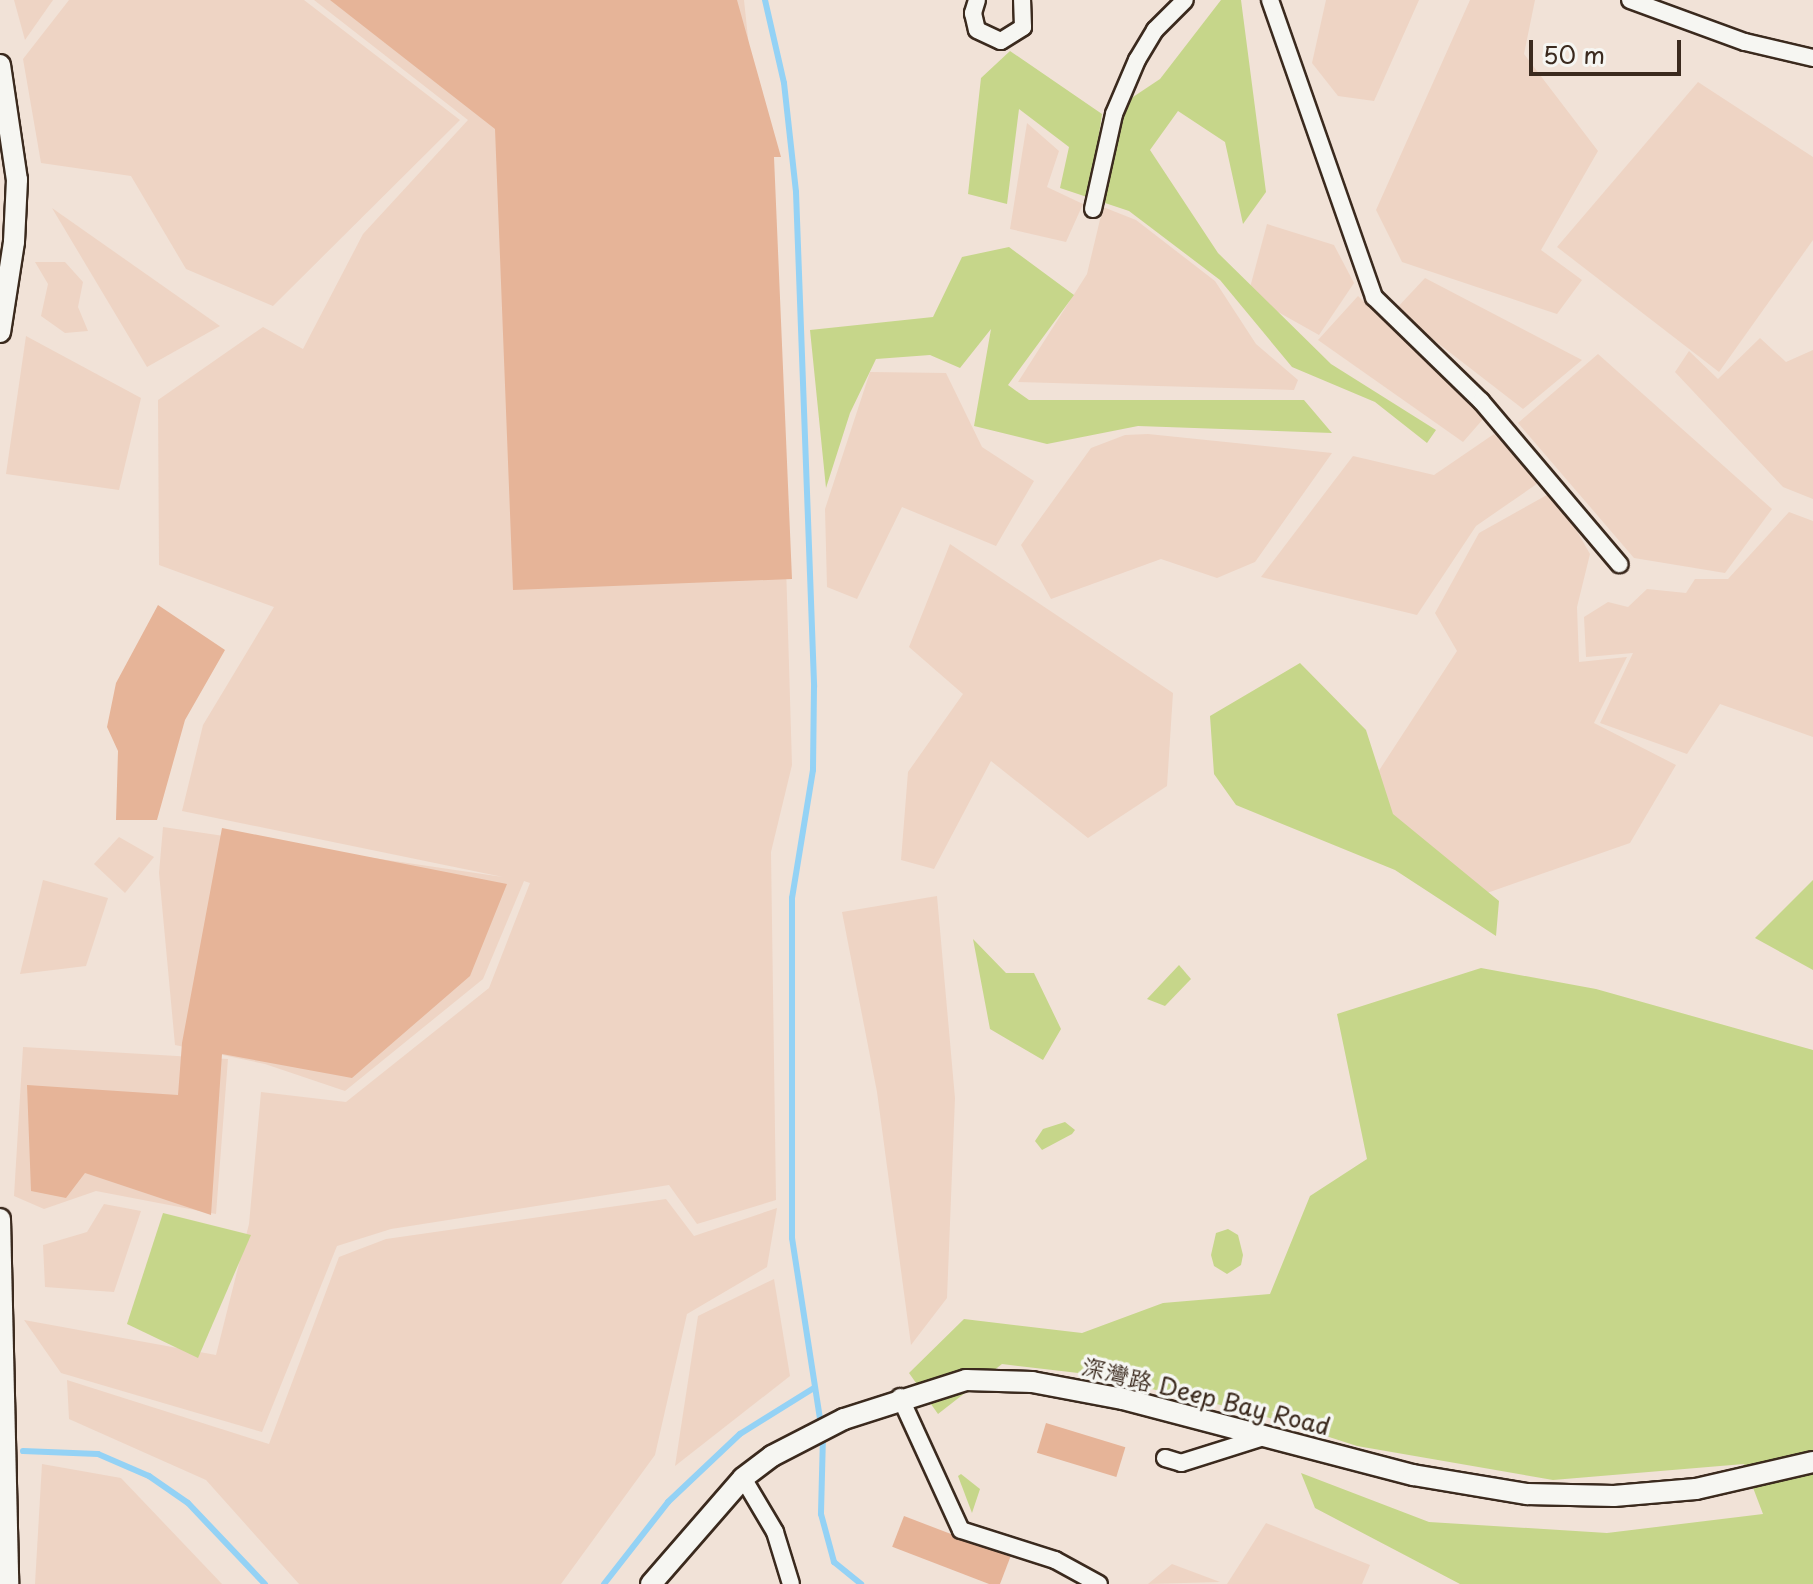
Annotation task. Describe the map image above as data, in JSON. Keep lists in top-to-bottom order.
{
  "streets": {
    "street": ["深灣路 Deep Bay Road"]
  },
  "scale_bar": "50 m"
}
